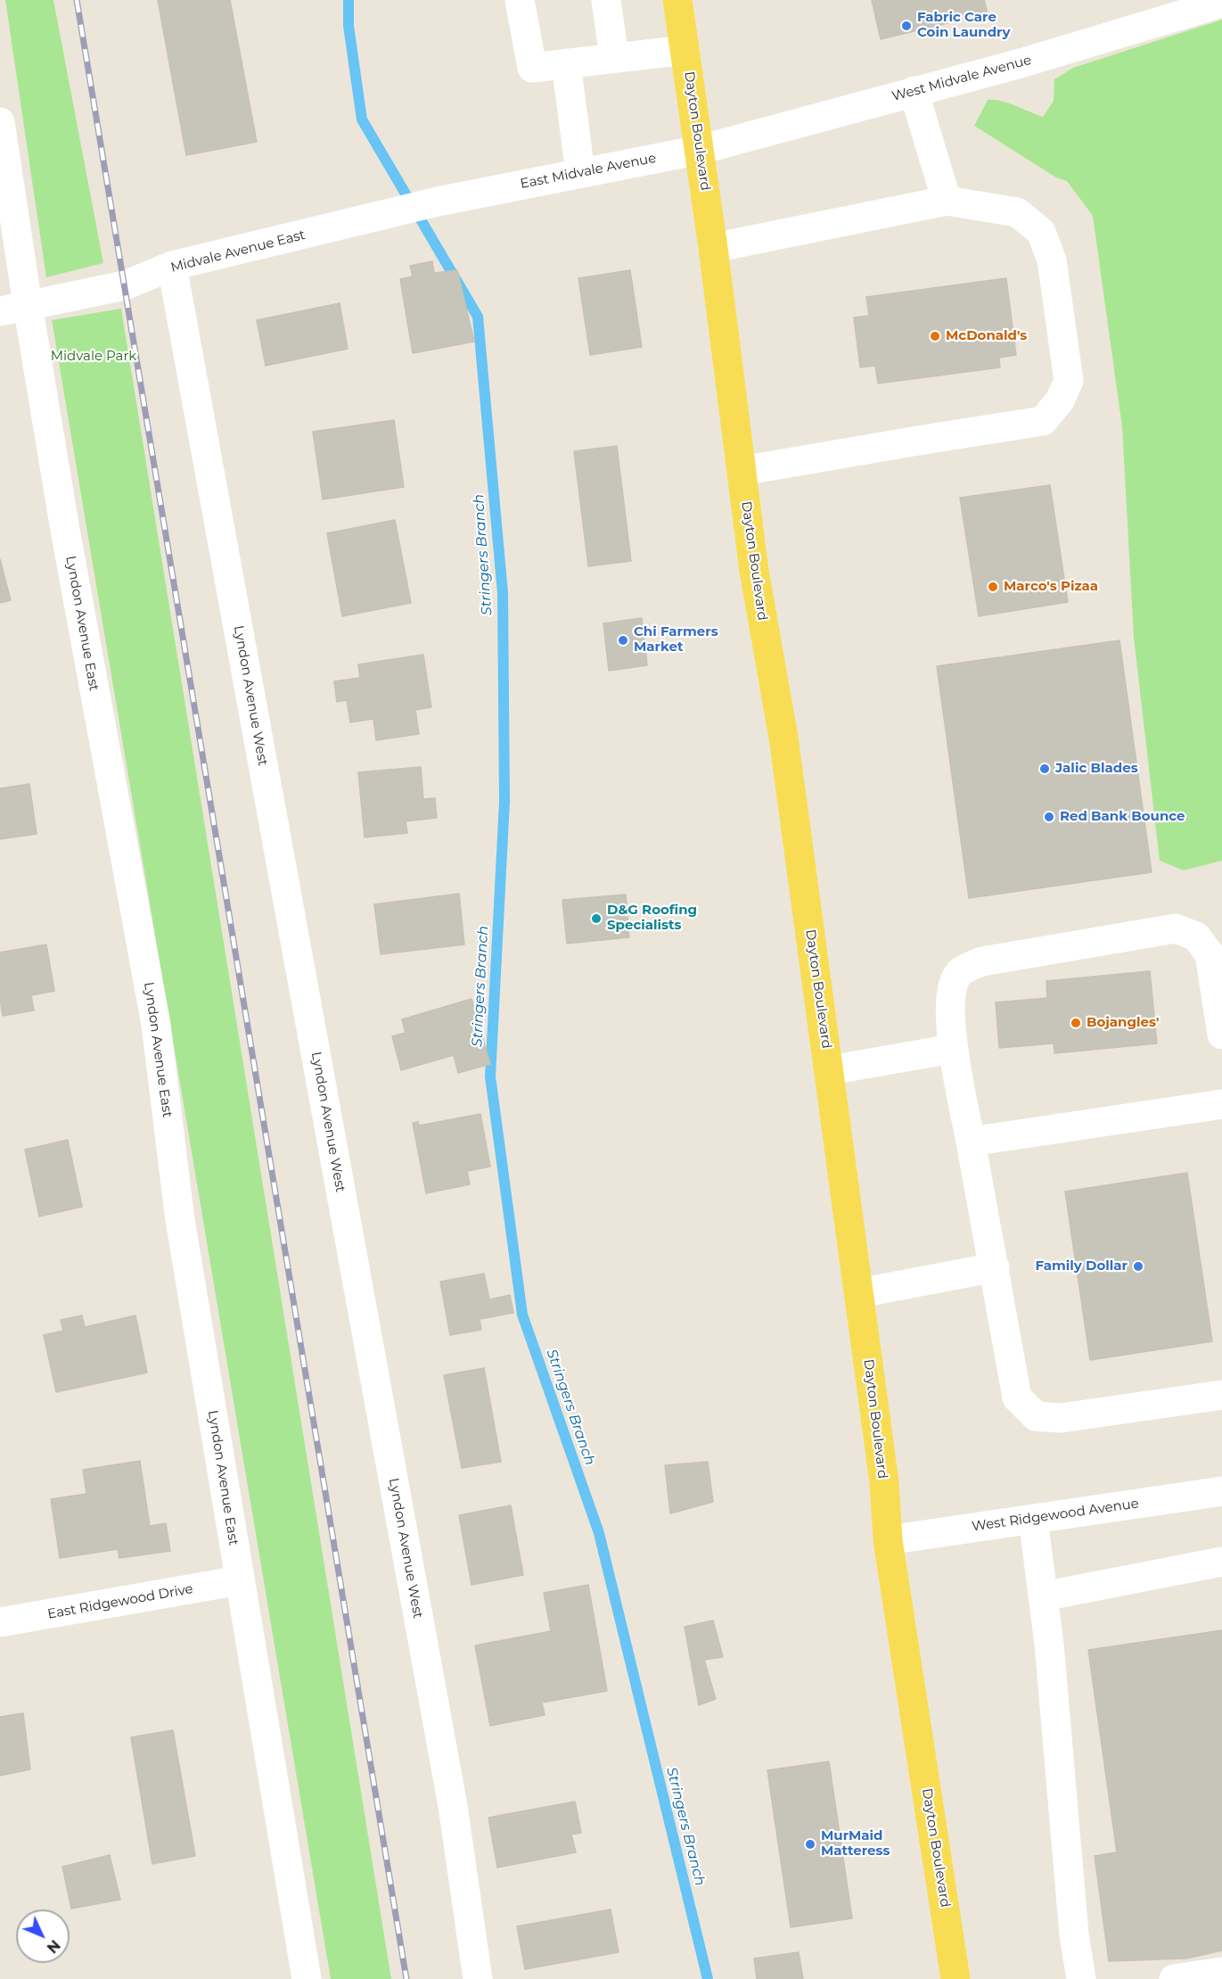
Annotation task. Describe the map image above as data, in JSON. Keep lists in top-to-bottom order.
{
  "streets": {
    "main road": ["Dayton Boulevard"],
    "street": [
      "West Midvale Avenue",
      "East Midvale Avenue",
      "Midvale Avenue East",
      "Lyndon Avenue East",
      "Lyndon Avenue West",
      "West Ridgewood Avenue",
      "East Ridgewood Drive"
    ]
  },
  "crossings": [
    ["West Midvale Avenue", "Dayton Boulevard"],
    ["West Midvale Avenue", "East Midvale Avenue"],
    ["Dayton Boulevard", "East Midvale Avenue"],
    ["Dayton Boulevard", "West Ridgewood Avenue"],
    ["East Midvale Avenue", "Midvale Avenue East"],
    ["Midvale Avenue East", "Lyndon Avenue East"],
    ["Midvale Avenue East", "Lyndon Avenue West"],
    ["Lyndon Avenue East", "East Ridgewood Drive"]
  ],
  "water": ["Stringers Branch"],
  "parks": ["Midvale Park"],
  "places": [
    "Fabric Care Coin Laundry",
    "McDonald's",
    "Marco's Pizaa",
    "Chi Farmers Market",
    "Jalic Blades",
    "Red Bank Bounce",
    "D&G Roofing Specialists",
    "Bojangles'",
    "Family Dollar",
    "MurMaid Matteress"
  ],
  "north": "bottom right"
}
